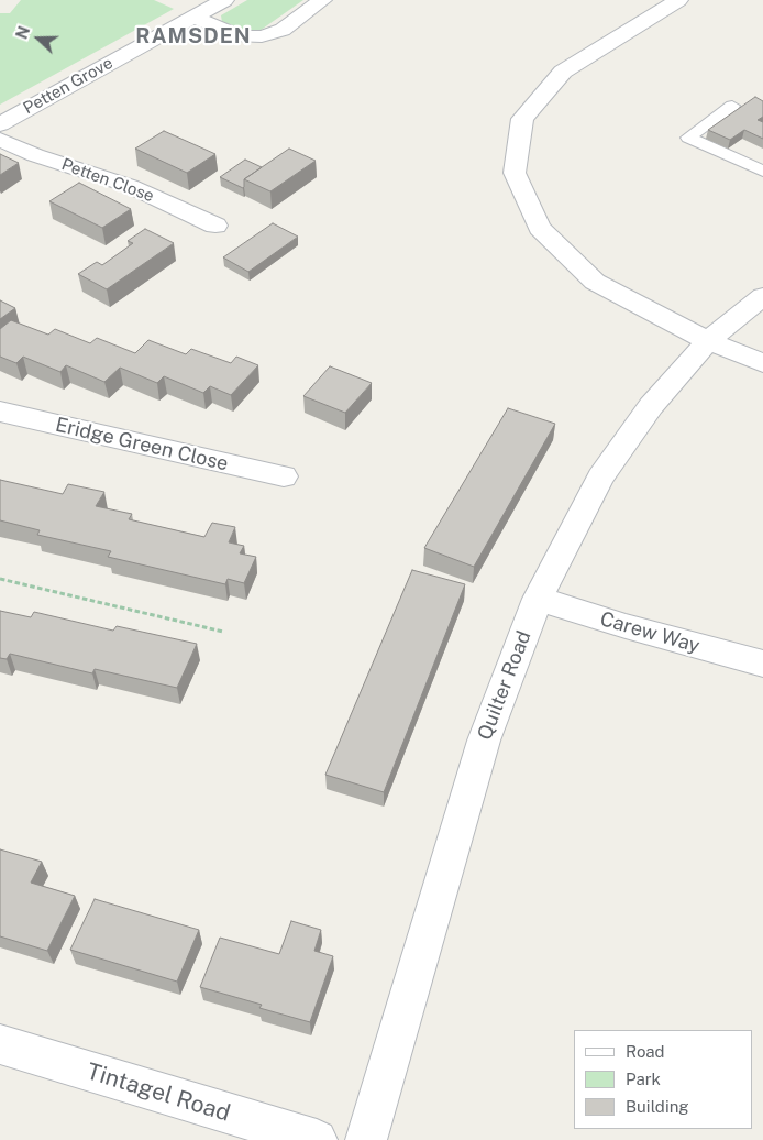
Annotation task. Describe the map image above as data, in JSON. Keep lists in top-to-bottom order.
{
  "streets": {
    "street": [
      "Petten Grove",
      "Petten Close",
      "Eridge Green Close",
      "Carew Way",
      "Quilter Road",
      "Tintagel Road"
    ]
  },
  "crossings": [
    ["Carew Way", "Quilter Road"]
  ],
  "districts": ["RAMSDEN"],
  "legend": ["Road", "Park", "Building"],
  "north": "left"
}
